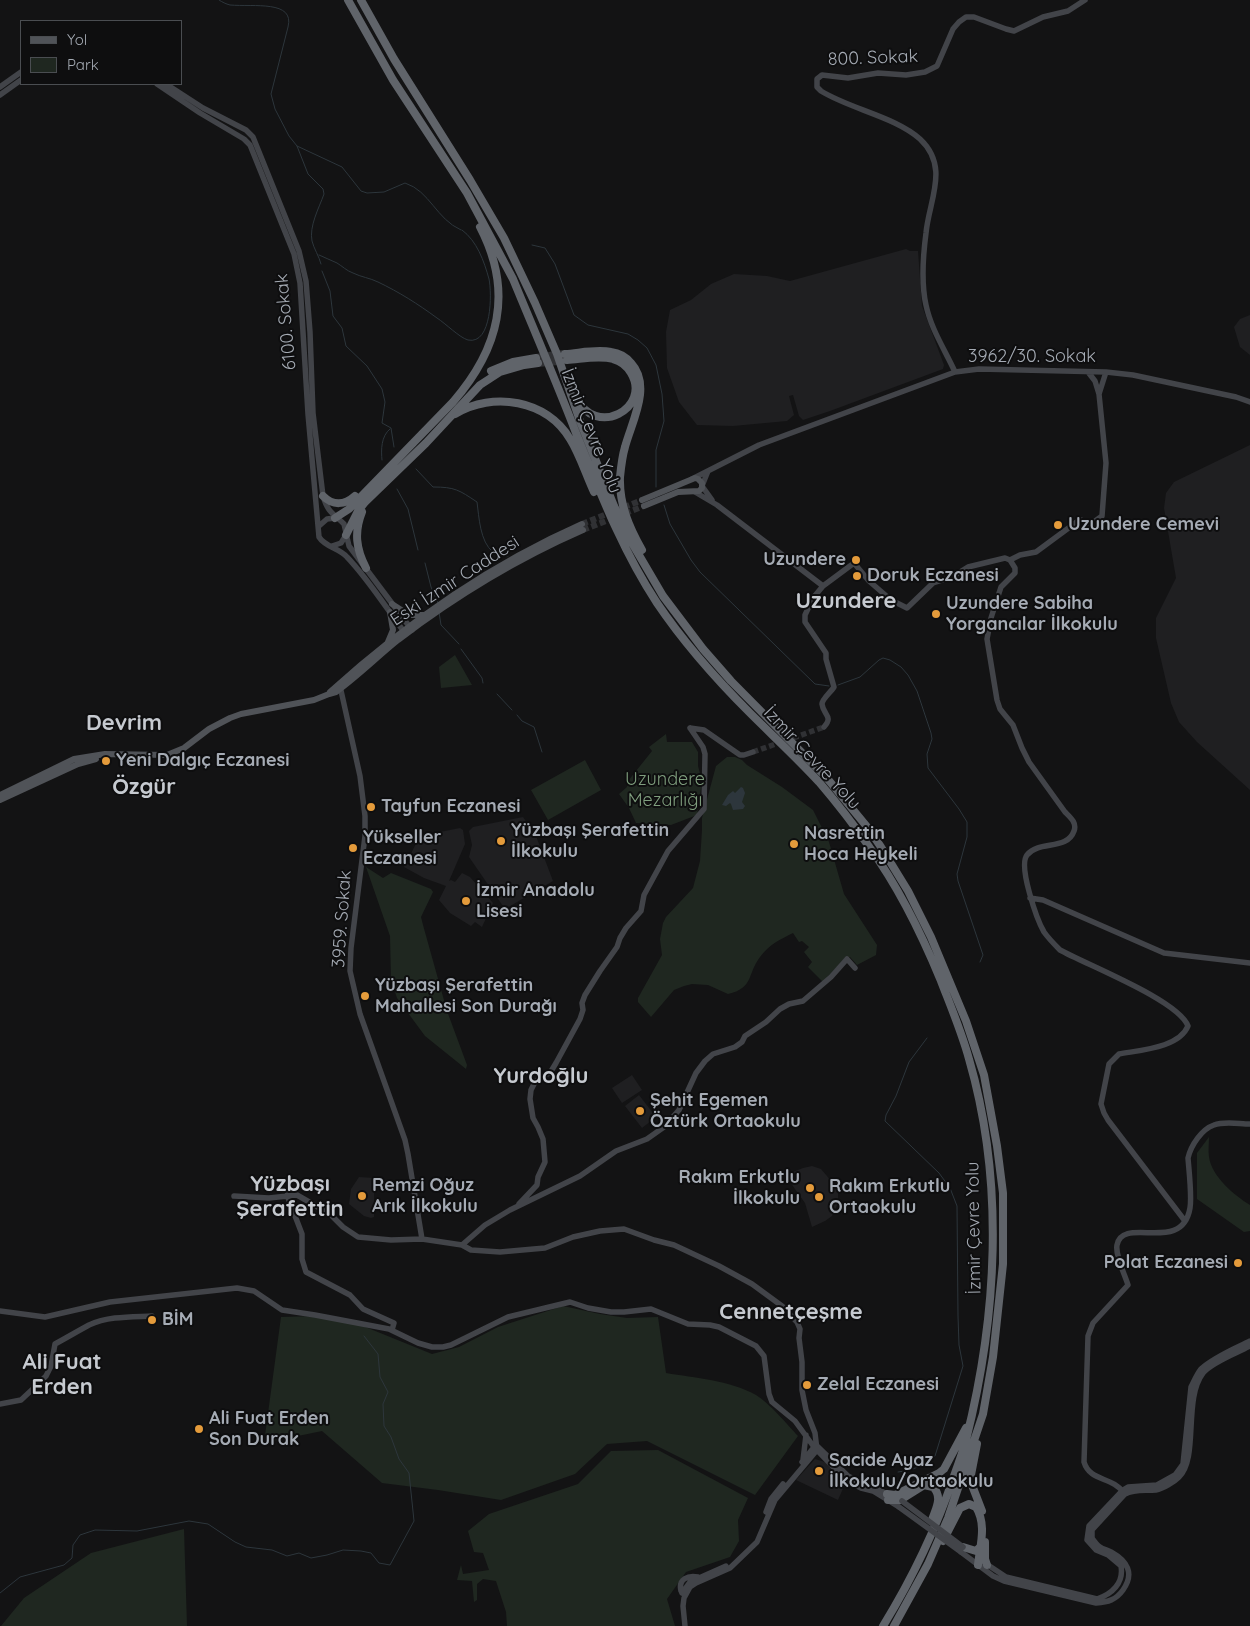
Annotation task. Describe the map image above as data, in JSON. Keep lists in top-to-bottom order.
{
  "streets": {
    "highway": ["İzmir Çevre Yolu"],
    "main road": ["Eski İzmir Caddesi"],
    "street": [
      "800. Sokak",
      "6100. Sokak",
      "3962/30. Sokak",
      "3959. Sokak"
    ]
  },
  "crossings": [
    ["800. Sokak", "3962/30. Sokak"],
    ["6100. Sokak", "Eski İzmir Caddesi"],
    ["Eski İzmir Caddesi", "3959. Sokak"]
  ],
  "districts": [
    "Uzundere",
    "Devrim",
    "Özgür",
    "Yurdoğlu",
    "Yüzbaşı Şerafettin",
    "Cennetçeşme",
    "Ali Fuat Erden"
  ],
  "parks": ["Uzundere Mezarlığı"],
  "places": [
    "Uzundere Cemevi",
    "Uzundere",
    "Doruk Eczanesi",
    "Uzundere Sabiha Yorgancılar İlkokulu",
    "Yeni Dalgıç Eczanesi",
    "Tayfun Eczanesi",
    "Yüzbaşı Şerafettin İlkokulu",
    "Nasrettin Hoca Heykeli",
    "Yükseller Eczanesi",
    "İzmir Anadolu Lisesi",
    "Yüzbaşı Şerafettin Mahallesi Son Durağı",
    "Şehit Egemen Öztürk Ortaokulu",
    "Rakım Erkutlu İlkokulu",
    "Remzi Oğuz Arık İlkokulu",
    "Rakım Erkutlu Ortaokulu",
    "Polat Eczanesi",
    "BİM",
    "Zelal Eczanesi",
    "Ali Fuat Erden Son Durak",
    "Sacide Ayaz İlkokulu/Ortaokulu"
  ],
  "legend": ["Yol", "Park"]
}
